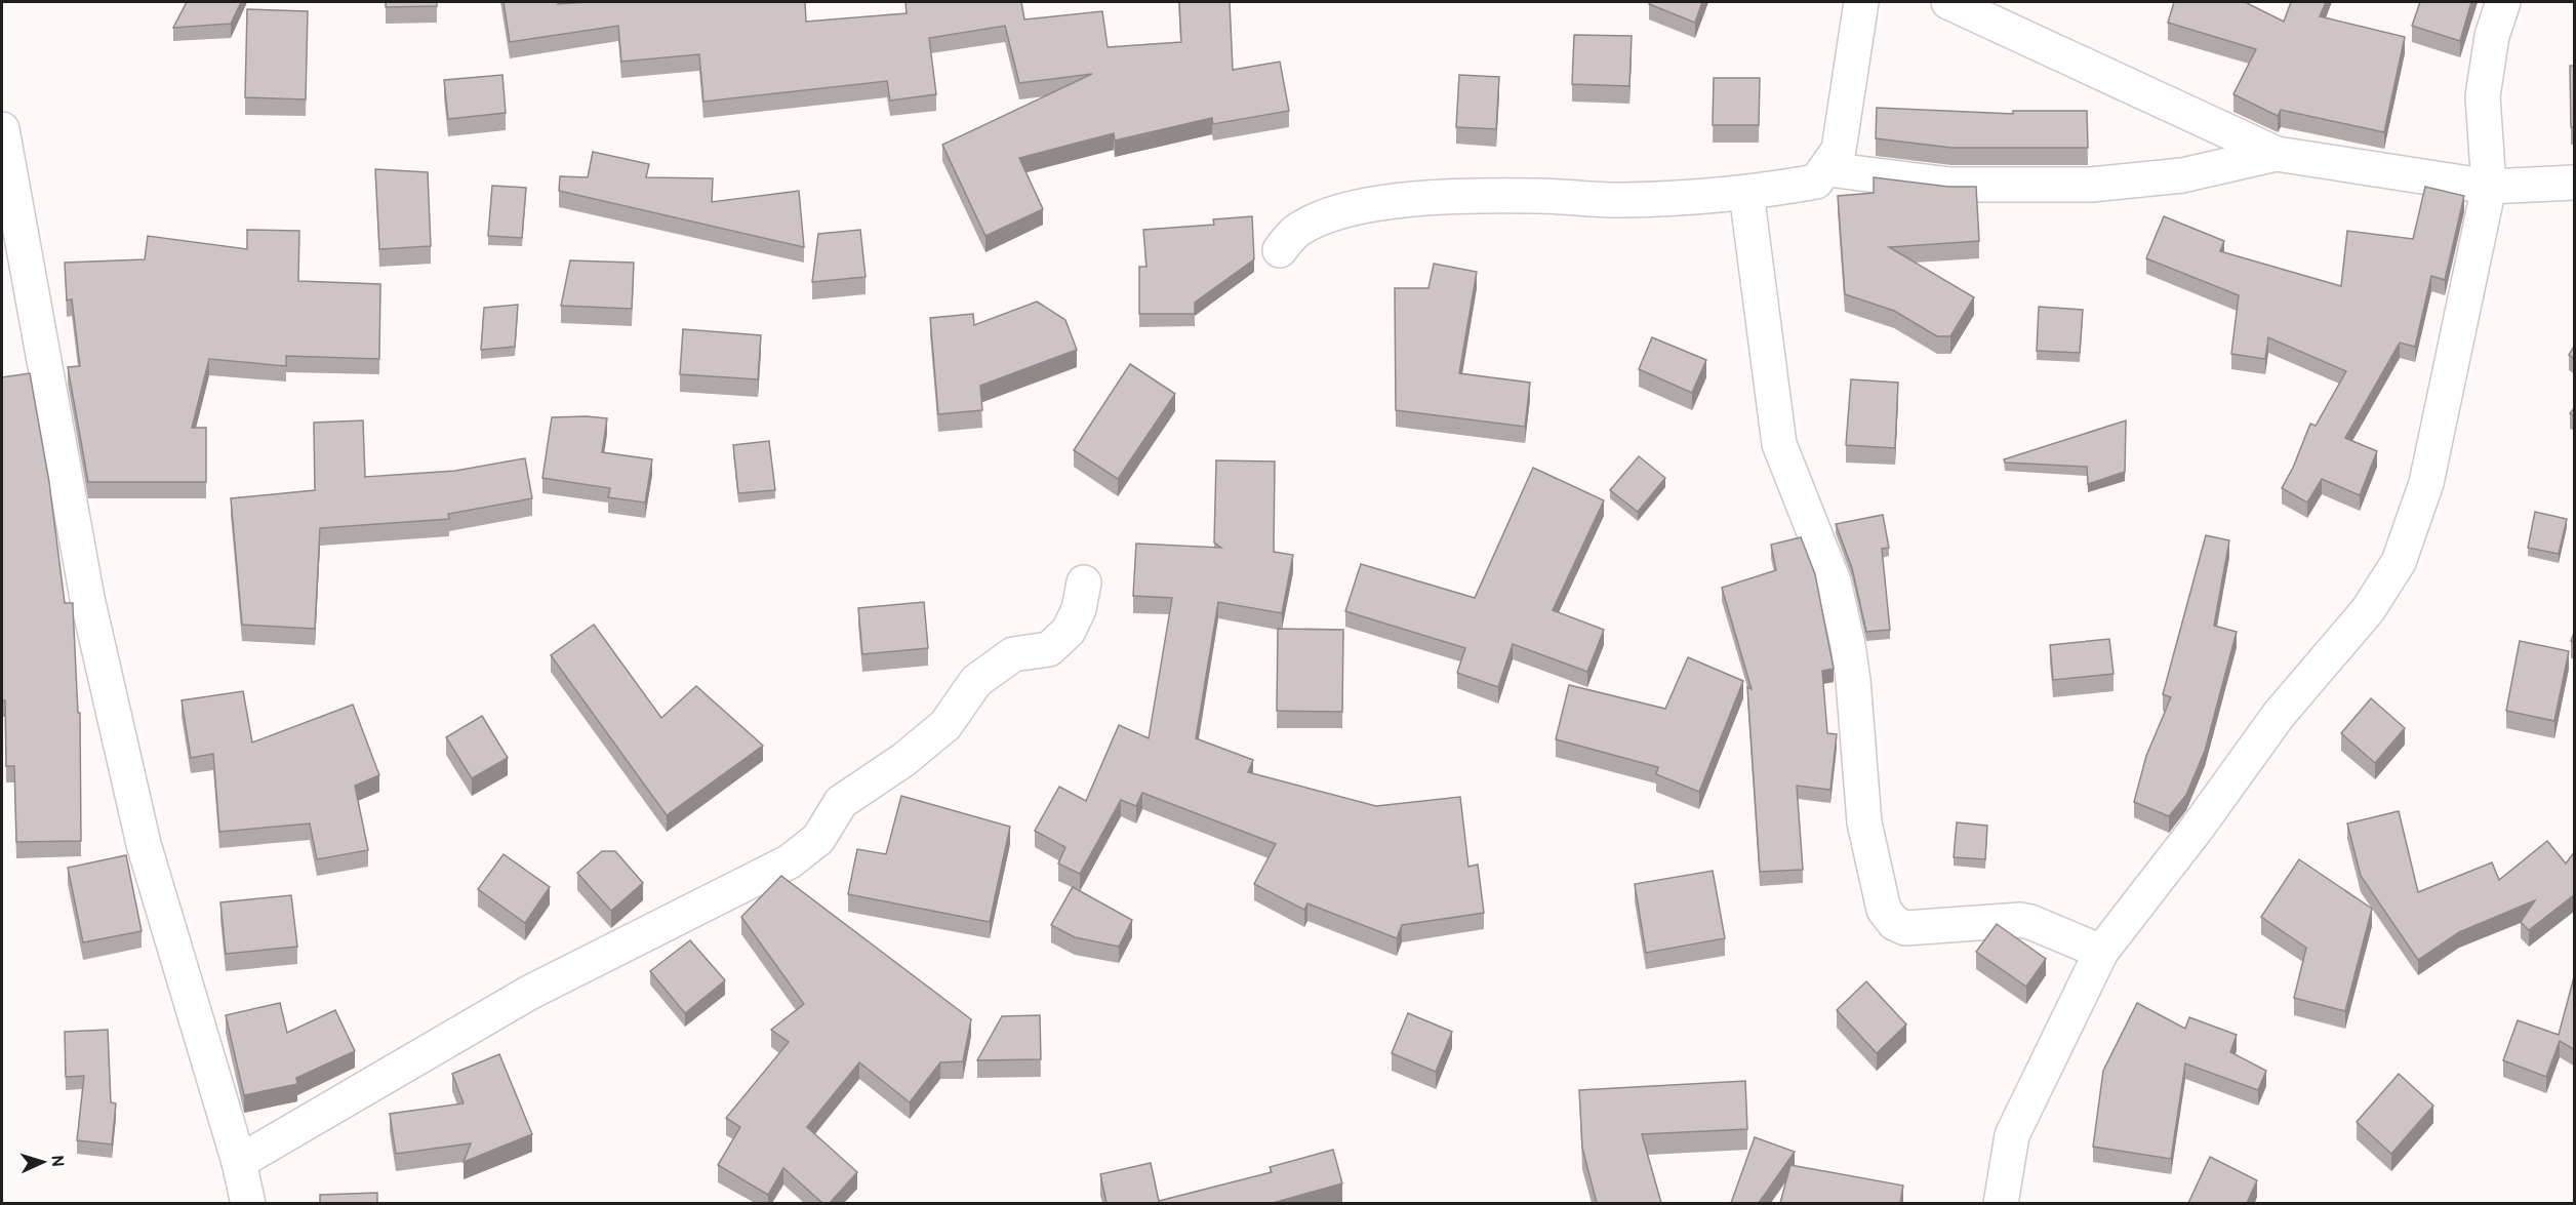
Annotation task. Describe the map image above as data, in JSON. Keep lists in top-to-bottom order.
{
  "north": "right"
}
